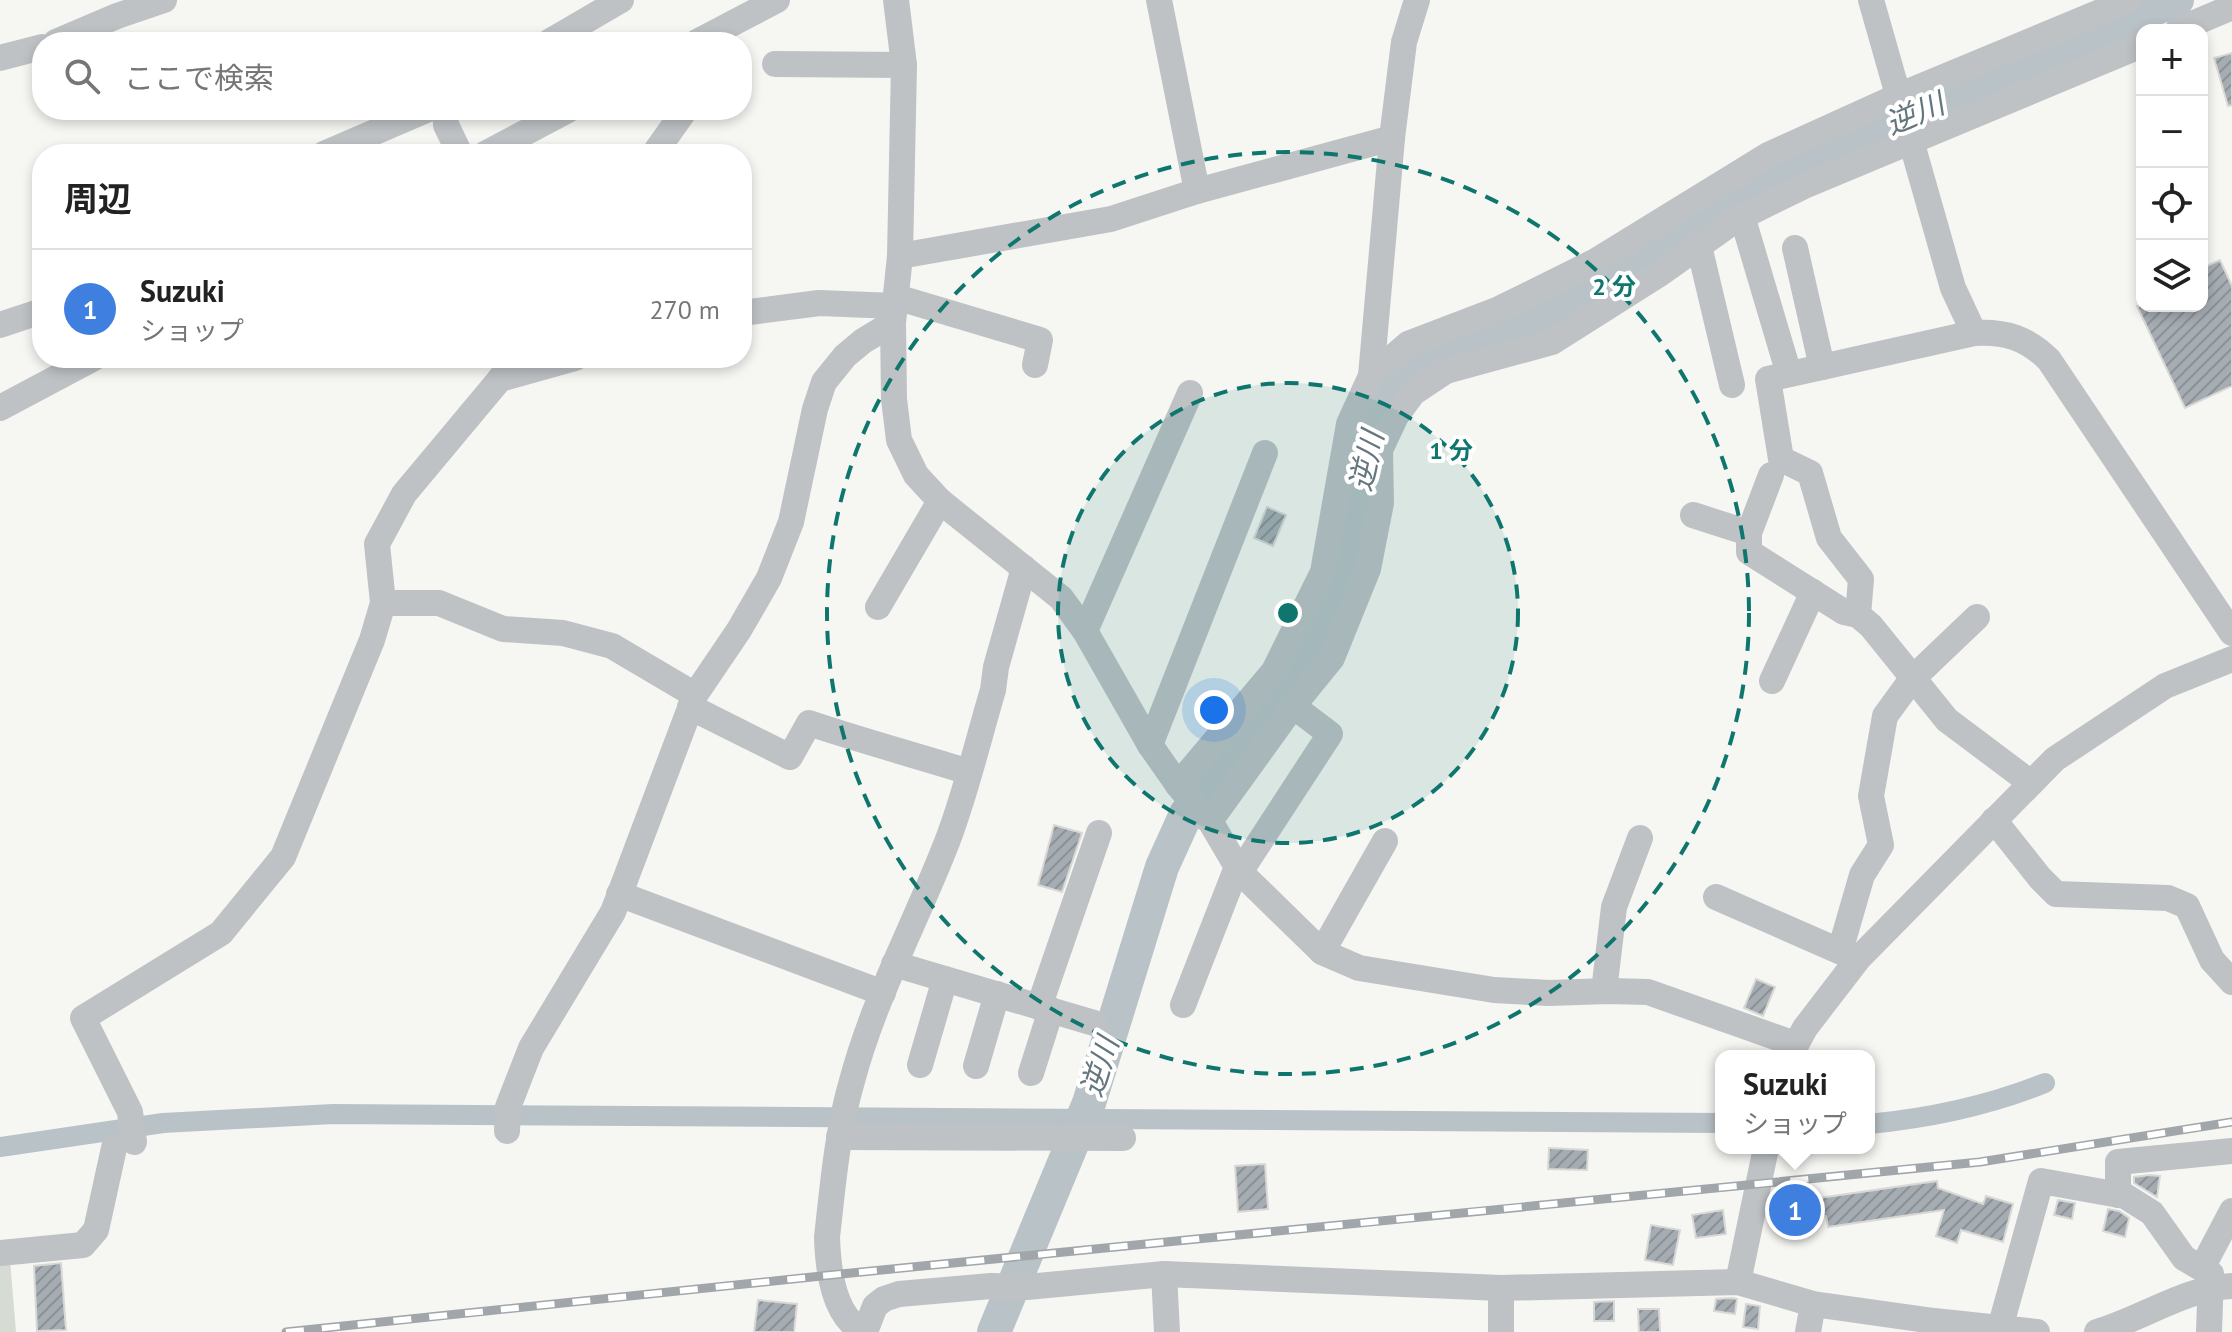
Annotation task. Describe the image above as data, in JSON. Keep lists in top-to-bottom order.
{
  "water": ["逆川"],
  "page": {
    "map_buttons": ["+", "−"],
    "search": "ここで検索",
    "heading": "周辺",
    "list": [
      {
        "mark": "1",
        "name": "Suzuki",
        "note": "ショップ",
        "value": "270 m"
      }
    ],
    "popup": ["Suzuki", "ショップ"],
    "pins": "1"
  },
  "rings": ["2 分", "1 分"]
}
